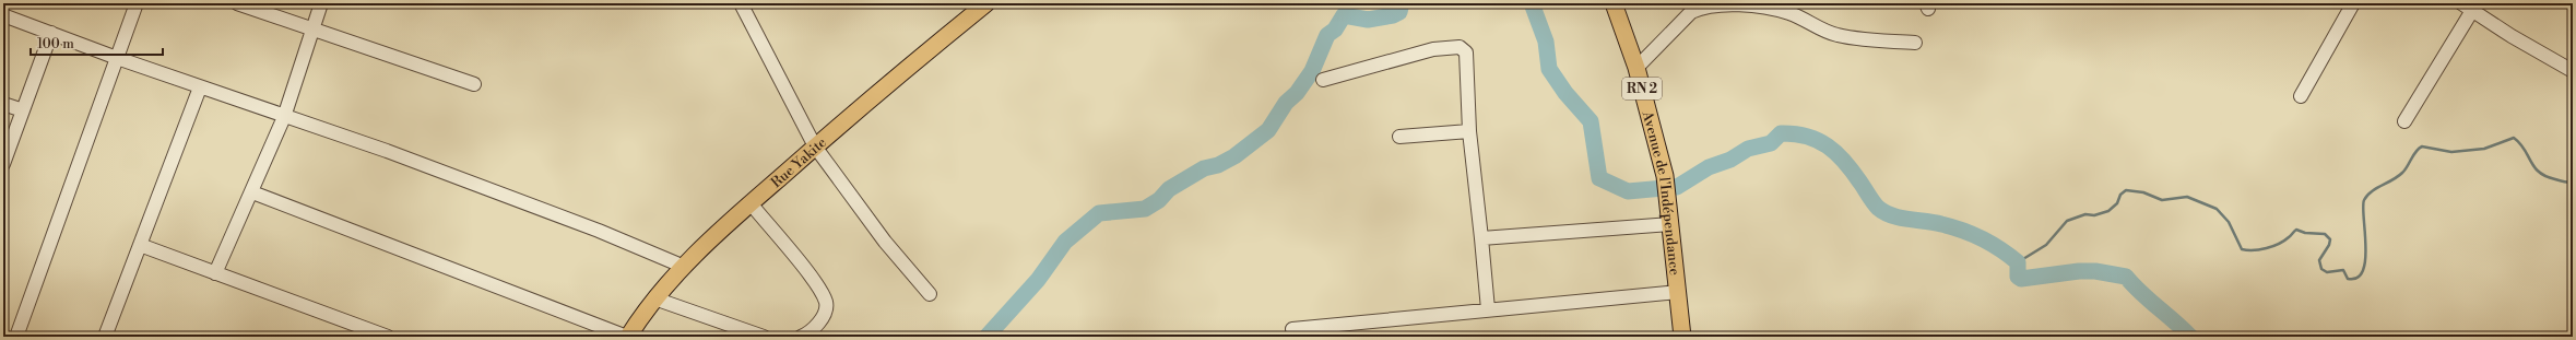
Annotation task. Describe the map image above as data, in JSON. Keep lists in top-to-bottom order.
{
  "streets": {
    "main road": ["RN 2", "Rue Yakite", "Avenue de l'Indépendance"]
  },
  "scale_bar": "100 m"
}
